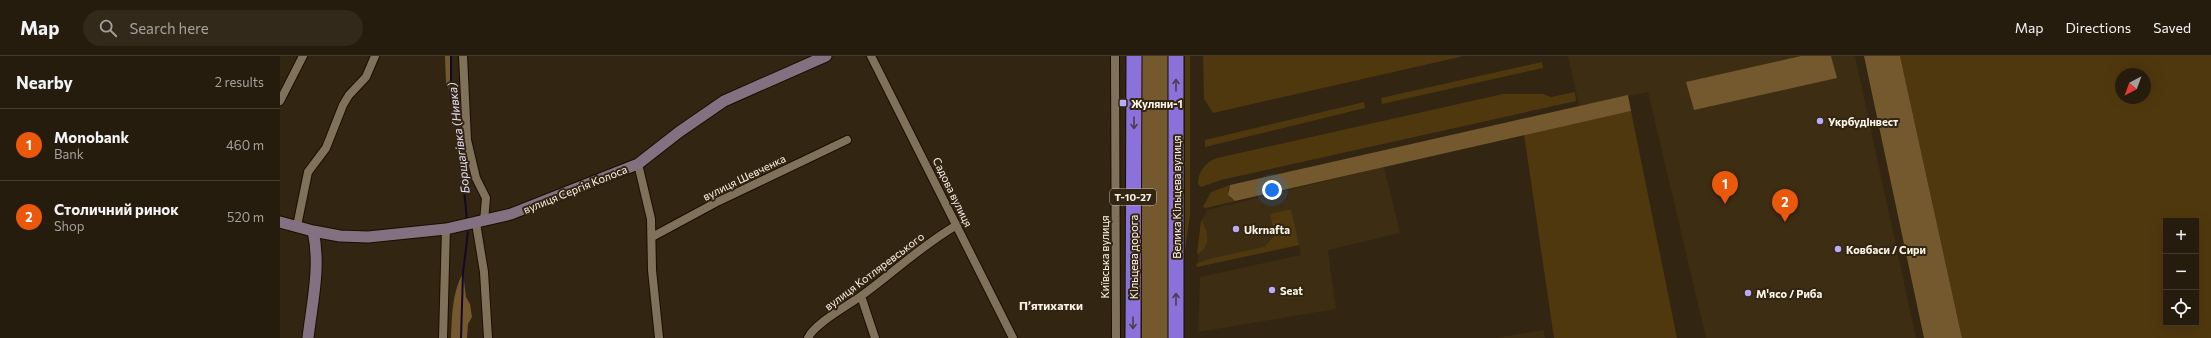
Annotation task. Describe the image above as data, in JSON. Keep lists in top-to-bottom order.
{
  "streets": {
    "highway": ["Т-10-27", "Велика Кільцева вулиця", "Кільцева дорога"],
    "street": [
      "вулиця Шевченка",
      "вулиця Сергія Колоса",
      "Садова вулиця",
      "Київська вулиця",
      "вулиця Котляревського"
    ]
  },
  "crossings": [
    ["Садова вулиця", "вулиця Котляревського"]
  ],
  "one_way": ["Велика Кільцева вулиця", "Кільцева дорога"],
  "districts": ["Пʼятихатки"],
  "water": ["Борщагівка (Нивка)"],
  "places": {
    "transit": ["Жуляни-1"],
    "other": [
      "Укрбудінвест",
      "Ukrnafta",
      "Ковбаси / Сири",
      "Seat",
      "М'ясо / Риба"
    ]
  },
  "north": "bottom left",
  "page": {
    "header": "Map",
    "search": "Search here",
    "nav": ["Map", "Directions", "Saved"],
    "heading": ["Nearby", "2 results"],
    "list": [
      {
        "mark": "1",
        "name": "Monobank",
        "note": "Bank",
        "value": "460 m"
      },
      {
        "mark": "2",
        "name": "Столичний ринок",
        "note": "Shop",
        "value": "520 m"
      }
    ],
    "pins": ["1", "2"],
    "map_buttons": ["+", "−"]
  }
}
